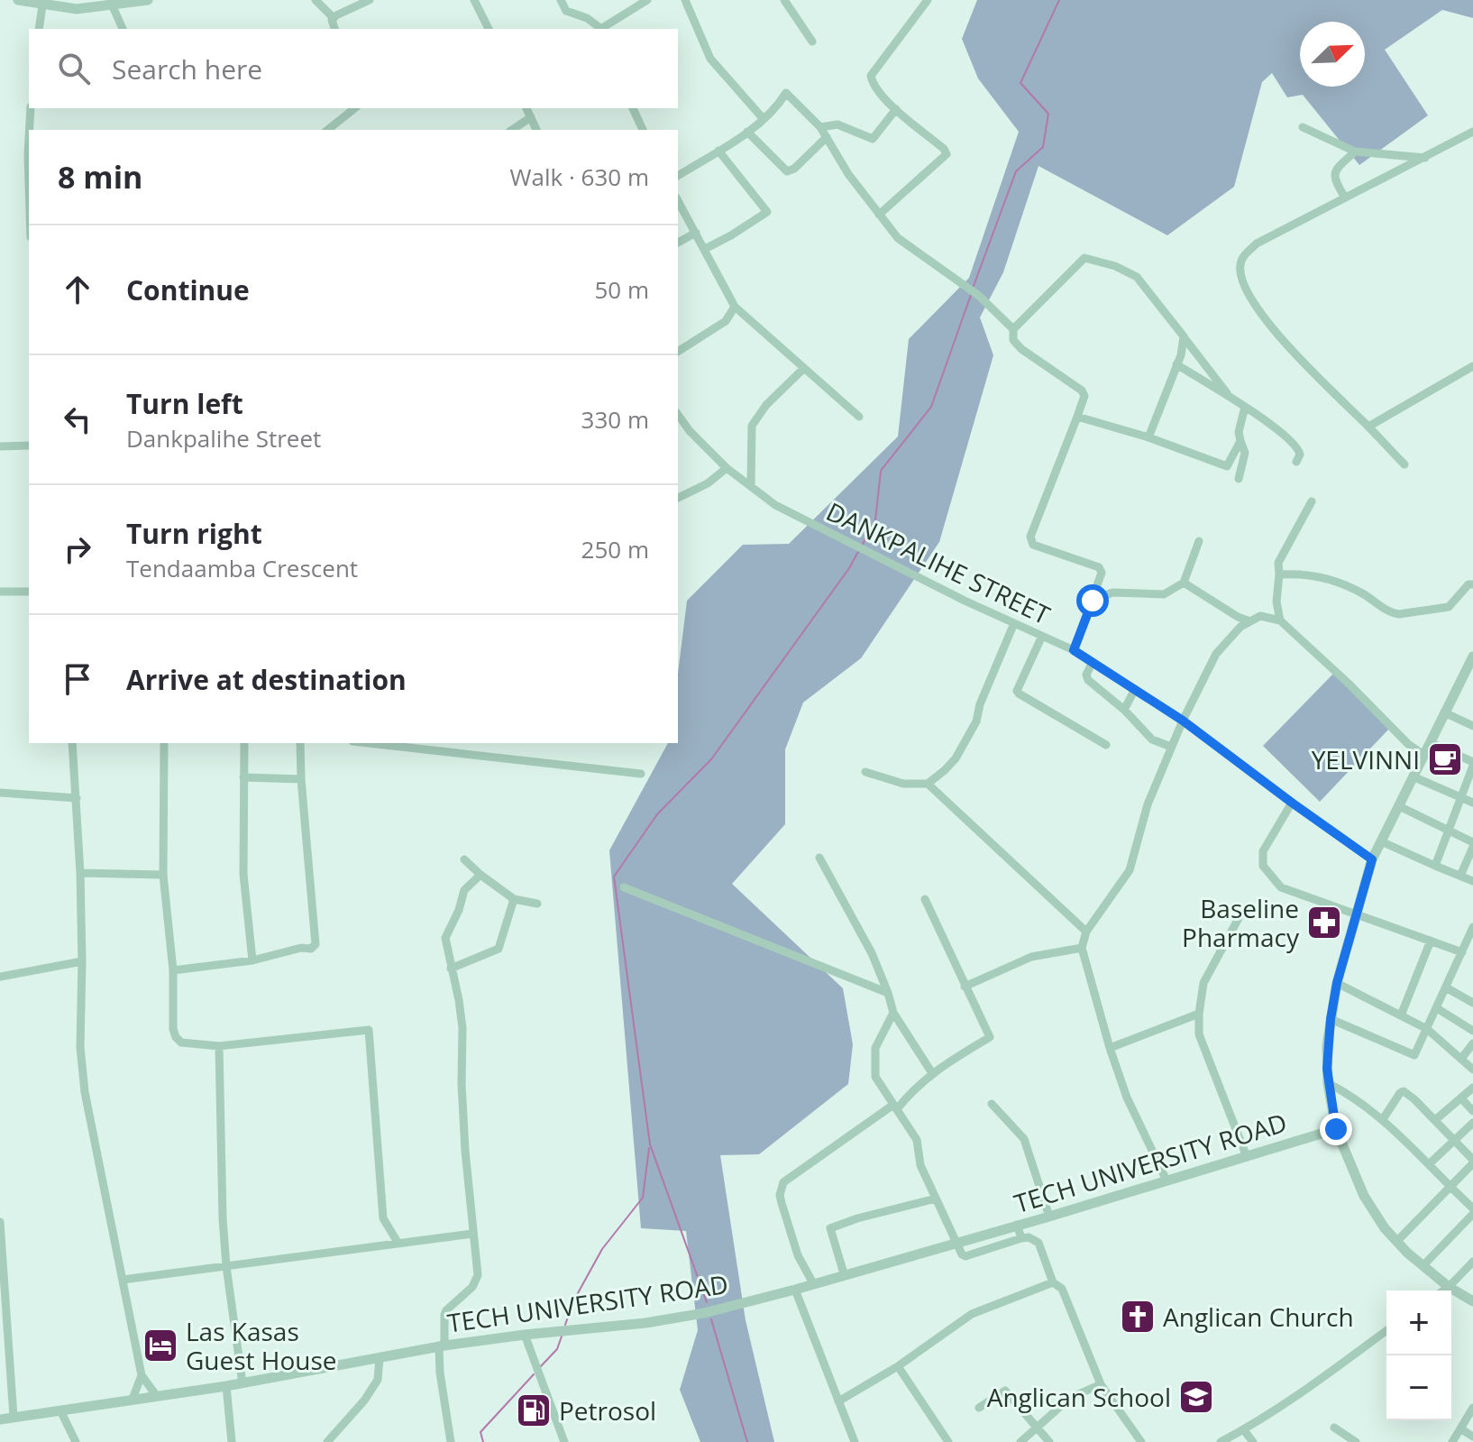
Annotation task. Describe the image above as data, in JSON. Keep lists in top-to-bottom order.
{
  "streets": {
    "street": ["DANKPALIHE STREET", "TECH UNIVERSITY ROAD"]
  },
  "places": {
    "cafe": ["YELVINNI"],
    "pharmacy": ["Baseline Pharmacy"],
    "church": ["Anglican Church"],
    "hotel": ["Las Kasas Guest House"],
    "school or university": ["Anglican School"],
    "fuel station": ["Petrosol"]
  },
  "north": "top right",
  "page": {
    "search": "Search here",
    "heading": ["8 min", "Walk · 630 m"],
    "list": [
      ["Continue", "50 m"],
      ["Turn left", "Dankpalihe Street", "330 m"],
      ["Turn right", "Tendaamba Crescent", "250 m"],
      "Arrive at destination"
    ],
    "map_buttons": ["+", "−"]
  }
}
